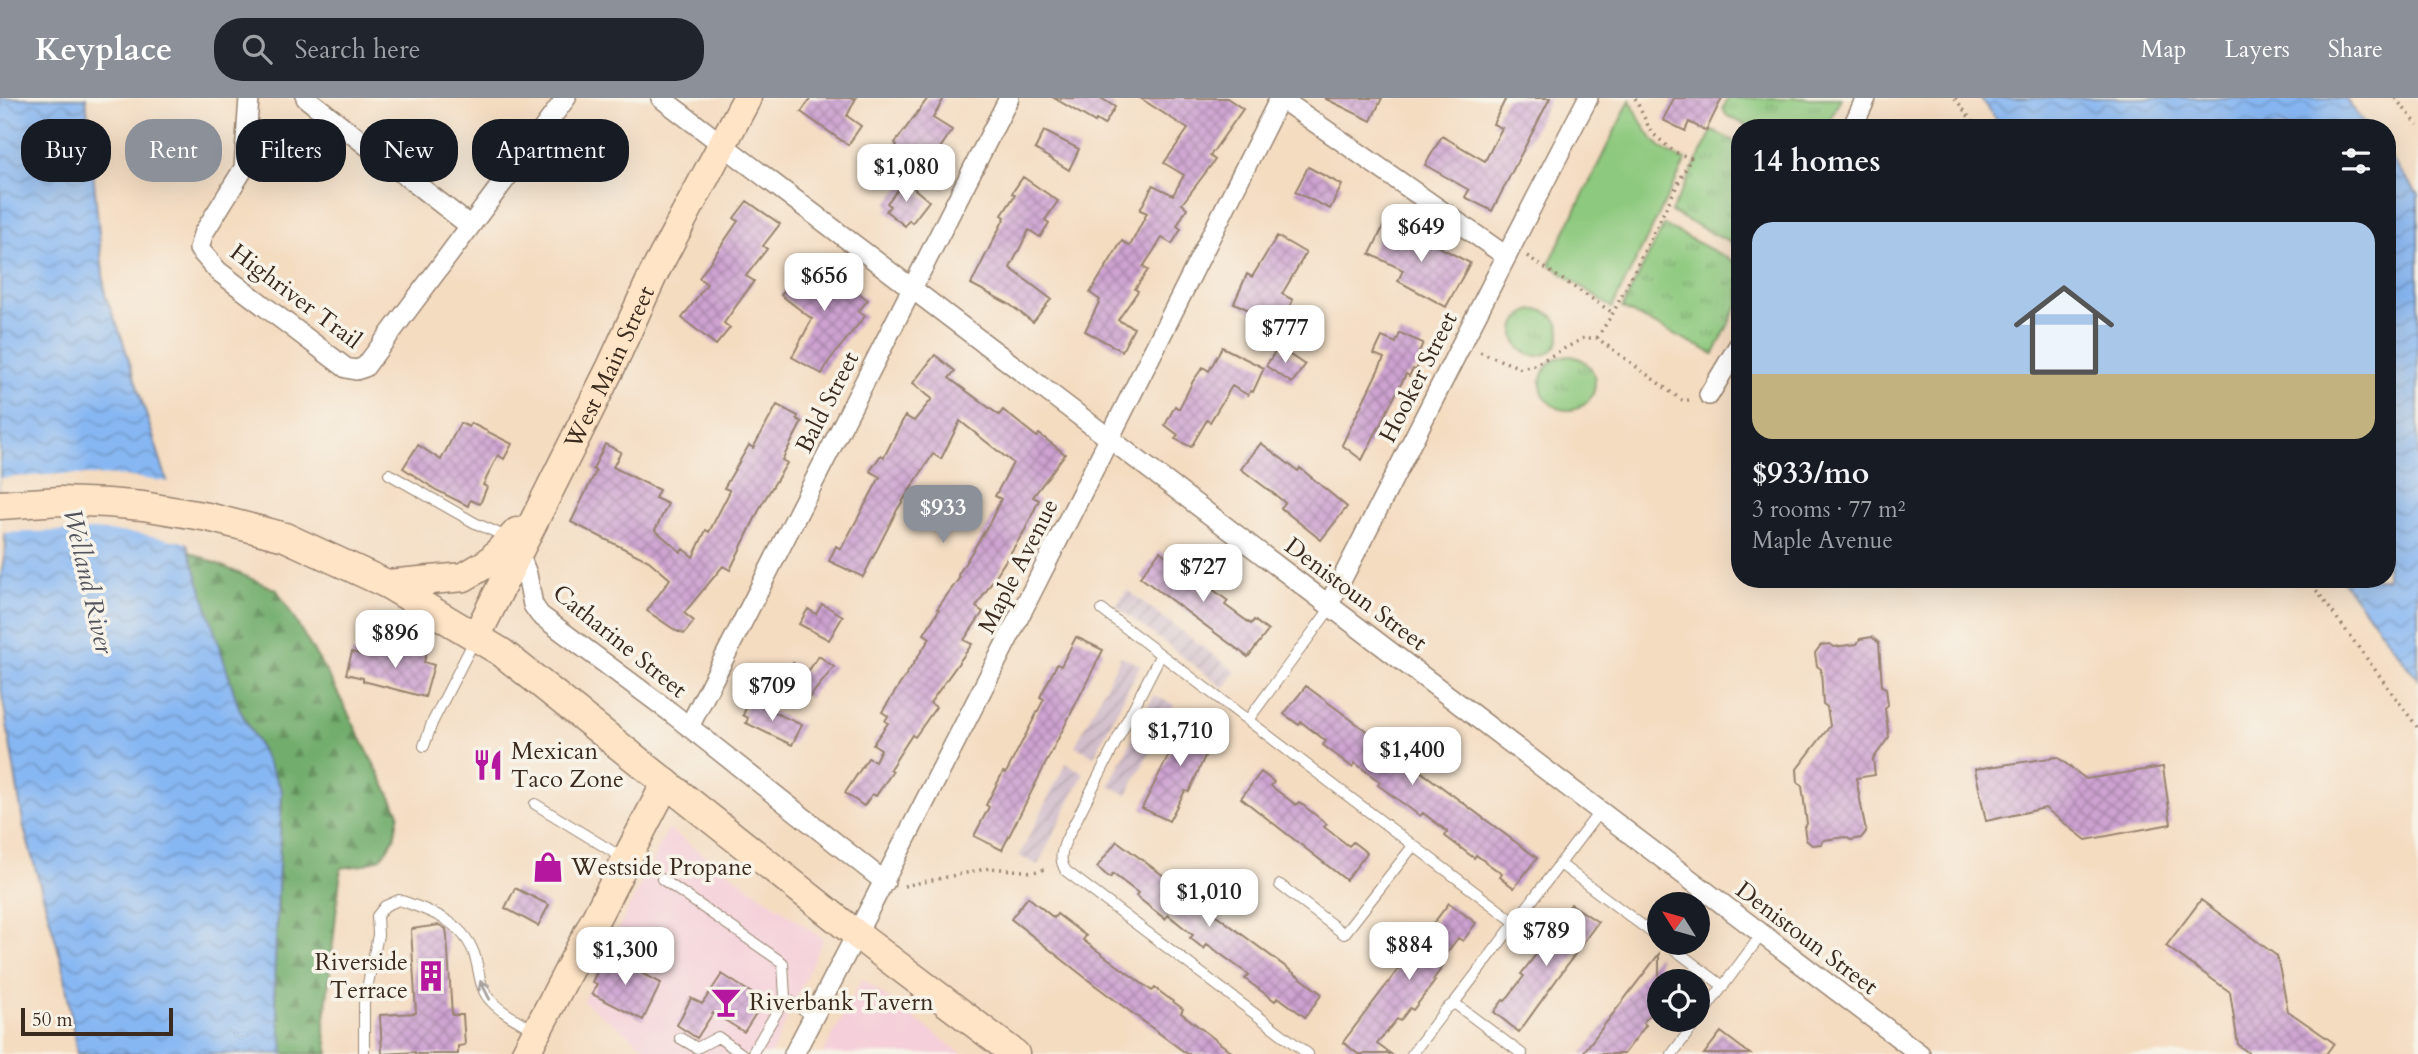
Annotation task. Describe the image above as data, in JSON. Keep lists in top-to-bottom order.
{
  "streets": {
    "main road": ["West Main Street"],
    "street": [
      "Highriver Trail",
      "Hooker Street",
      "Bald Street",
      "Maple Avenue",
      "Denistoun Street",
      "Catharine Street"
    ]
  },
  "crossings": [
    ["West Main Street", "Denistoun Street"],
    ["West Main Street", "Catharine Street"],
    ["Hooker Street", "Denistoun Street"],
    ["Bald Street", "Denistoun Street"],
    ["Bald Street", "Catharine Street"],
    ["Maple Avenue", "Denistoun Street"],
    ["Maple Avenue", "Catharine Street"]
  ],
  "water": ["Welland River"],
  "places": {
    "restaurant": ["Mexican Taco Zone"],
    "shop": ["Westside Propane"],
    "building": ["Riverside Terrace"],
    "bar": ["Riverbank Tavern"]
  },
  "scale_bar": "50 m",
  "north": "top left",
  "page": {
    "header": "Keyplace",
    "search": "Search here",
    "nav": ["Map", "Layers", "Share"],
    "chip": [
      "Buy",
      "Rent",
      "Filters",
      "New",
      "Apartment"
    ],
    "heading": "14 homes",
    "price": [
      "$1,080",
      "$649",
      "$656",
      "$777",
      "$933",
      "$727",
      "$896",
      "$709",
      "$1,710",
      "$1,400",
      "$1,010",
      "$789",
      "$884",
      "$1,300"
    ],
    "list": [
      {
        "name": "$933/mo",
        "note": "3 rooms · 77 m² · Maple Avenue"
      }
    ],
    "scale": "50 m"
  }
}
